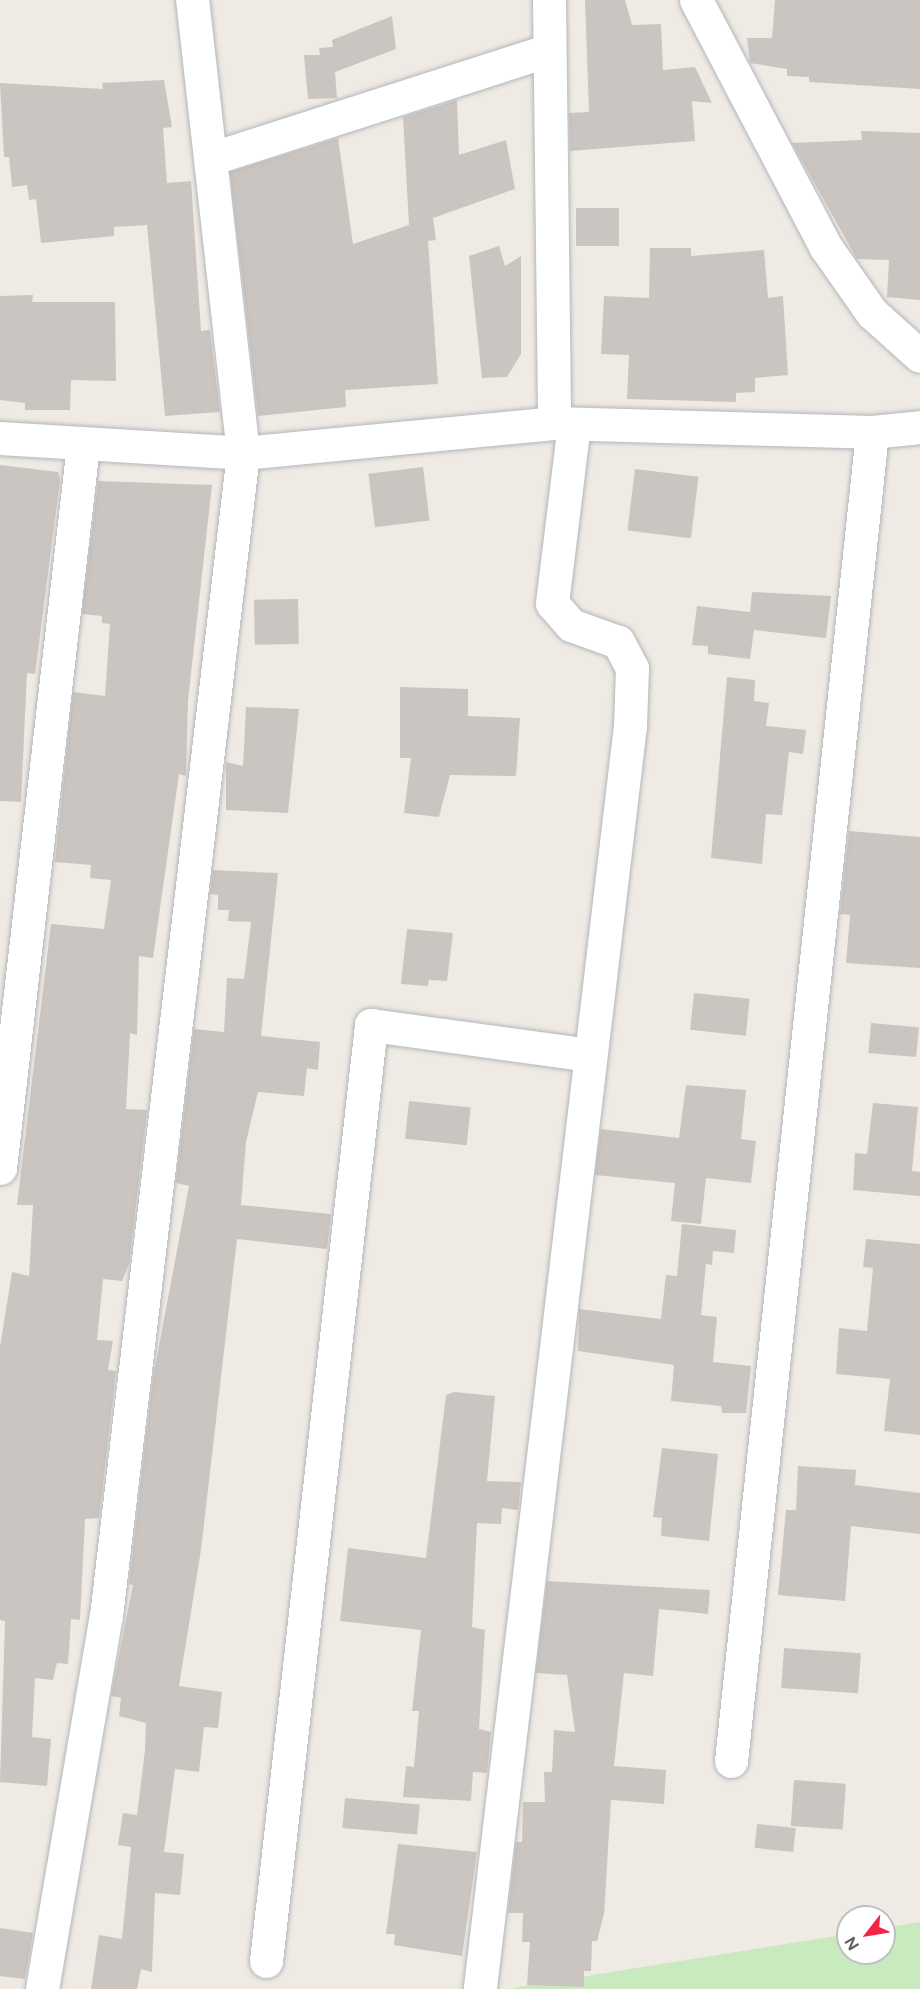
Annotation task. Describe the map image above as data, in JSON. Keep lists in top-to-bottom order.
{
  "north": "bottom left"
}
